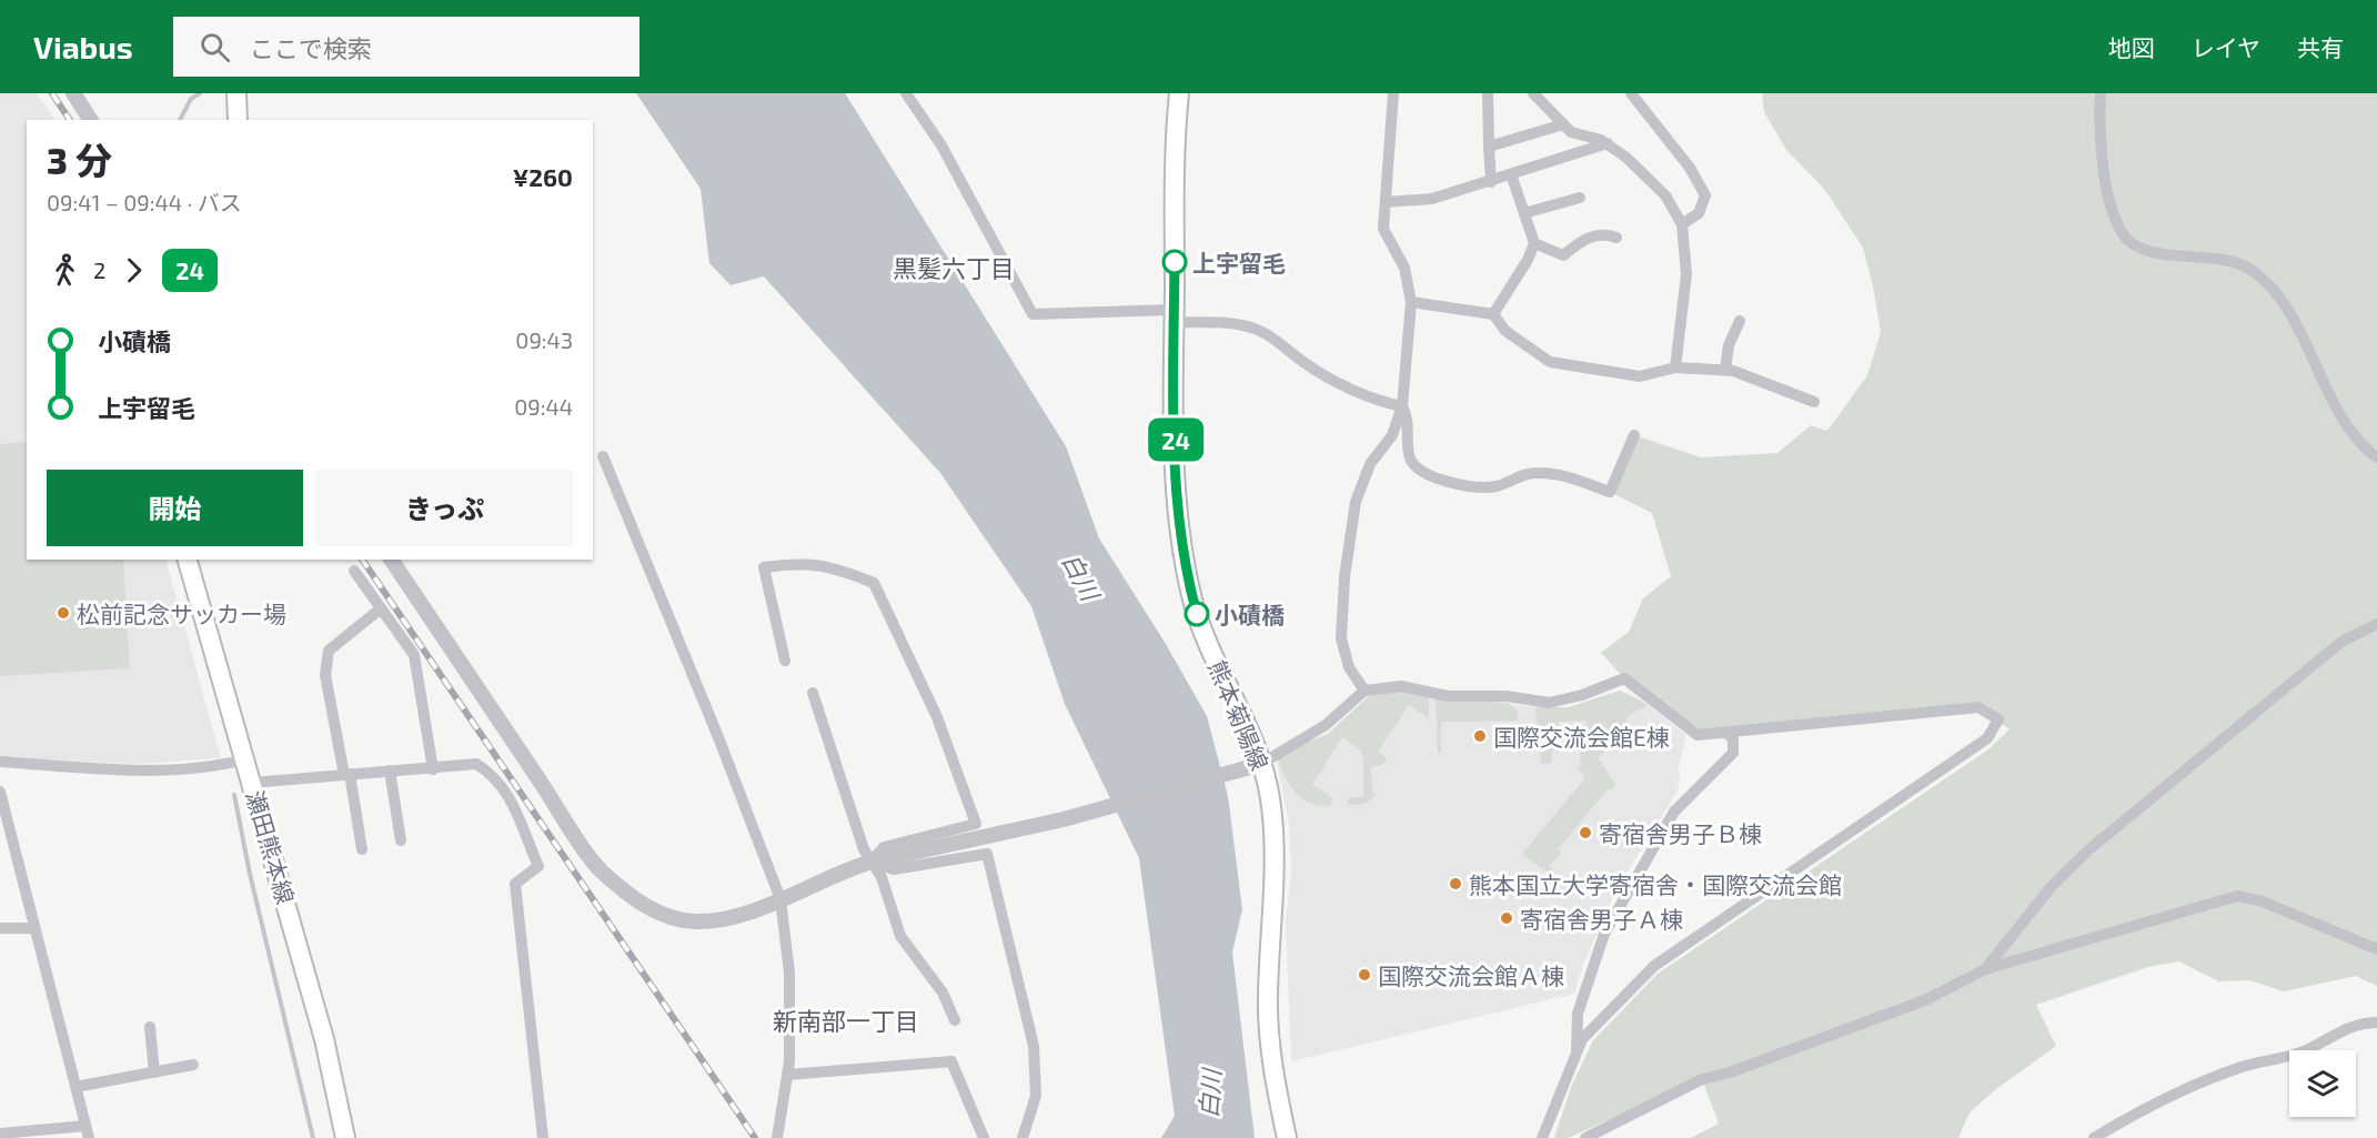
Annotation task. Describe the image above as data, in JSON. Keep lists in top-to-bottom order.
{
  "streets": {
    "main road": ["熊本菊陽線", "瀬田熊本線"]
  },
  "districts": ["黒髪六丁目", "新南部一丁目"],
  "water": ["白川"],
  "places": [
    "上宇留毛",
    "松前記念サッカー場",
    "小磧橋",
    "国際交流会館E棟",
    "寄宿舎男子Ｂ棟",
    "熊本国立大学寄宿舎・国際交流会館",
    "寄宿舎男子Ａ棟",
    "国際交流会館Ａ棟"
  ],
  "lines": ["bus line 24"],
  "page": {
    "header": "Viabus",
    "search": "ここで検索",
    "nav": ["地図", "レイヤ", "共有"],
    "on_map": "24",
    "heading": ["3 分", "09:41 – 09:44 · バス", "¥260"],
    "legs": ["2", "24"],
    "list": [
      {
        "name": "小磧橋",
        "value": "09:43"
      },
      {
        "name": "上宇留毛",
        "value": "09:44"
      }
    ],
    "buttons": ["開始", "きっぷ"]
  }
}
